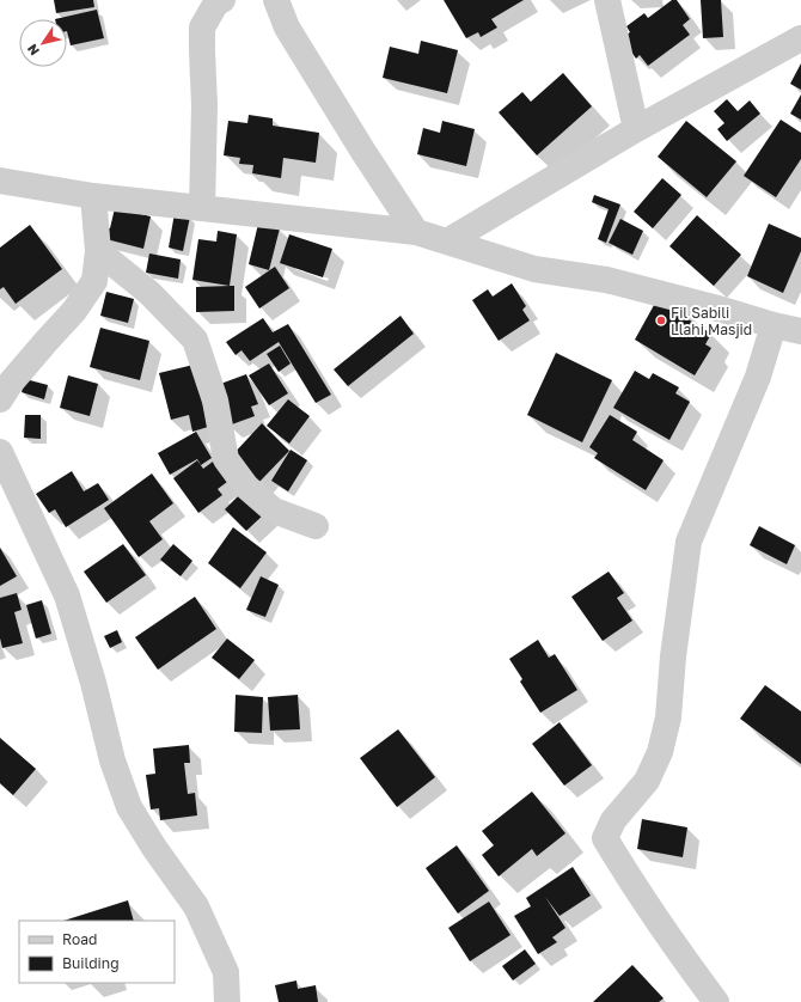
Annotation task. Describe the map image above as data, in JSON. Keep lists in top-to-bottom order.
{
  "places": ["Fil Sabili Llahi Masjid"],
  "legend": ["Road", "Building"],
  "north": "bottom left"
}
